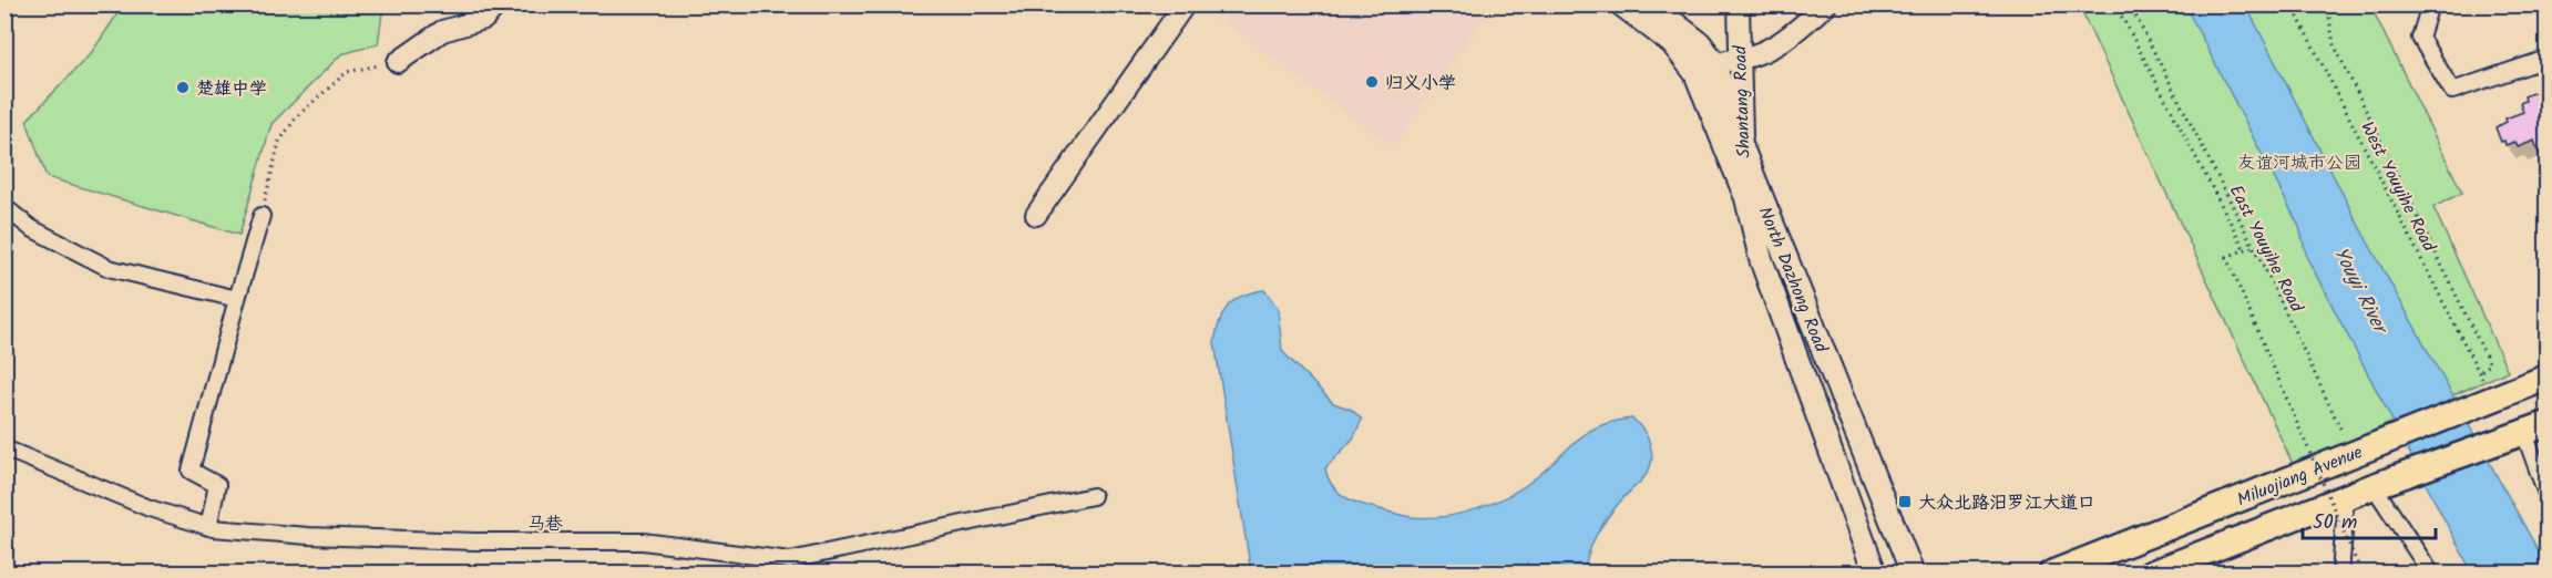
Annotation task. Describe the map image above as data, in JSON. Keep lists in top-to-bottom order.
{
  "streets": {
    "main road": ["North Dazhong Road", "Miluojiang Avenue"],
    "street": ["Shantang Road", "马巷"],
    "path": ["West Youyihe Road", "East Youyihe Road"]
  },
  "crossings": [
    ["Shantang Road", "North Dazhong Road"],
    ["West Youyihe Road", "Miluojiang Avenue"],
    ["East Youyihe Road", "Miluojiang Avenue"]
  ],
  "water": ["Youyi River"],
  "parks": ["友谊河城市公园"],
  "places": {
    "other": ["归义小学", "楚雄中学"],
    "transit": ["大众北路汨罗江大道口"]
  },
  "scale_bar": "50 m"
}
